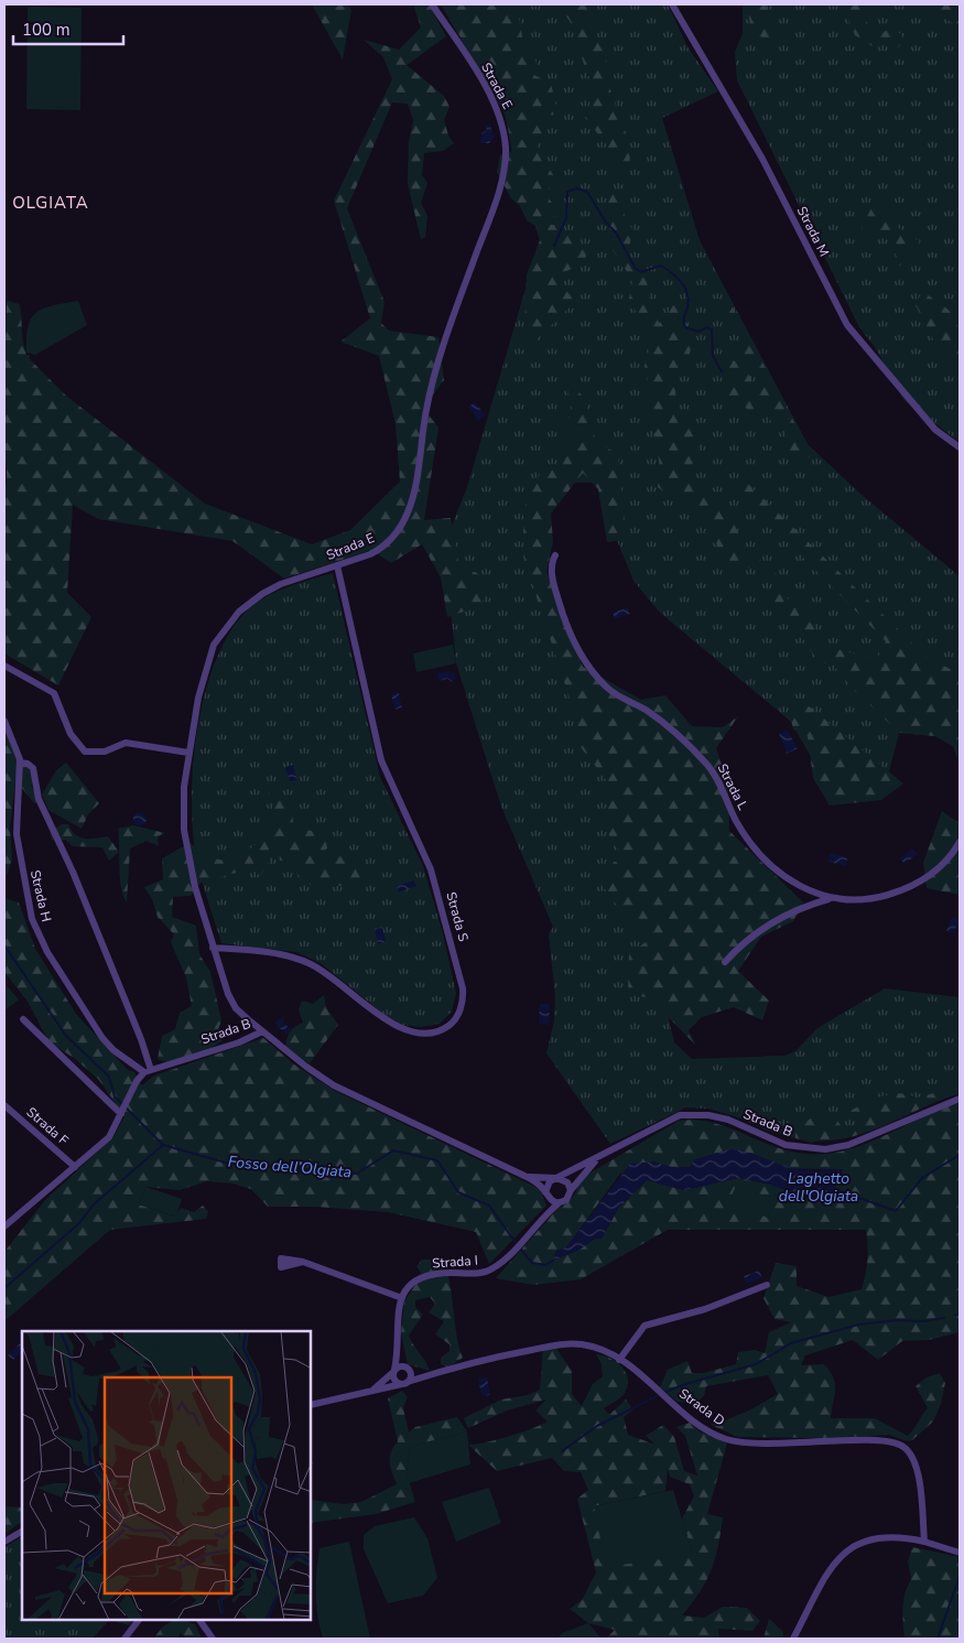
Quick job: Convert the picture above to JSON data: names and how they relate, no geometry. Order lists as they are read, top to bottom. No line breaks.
{"streets":{"street":["Strada E","Strada M","Strada L","Strada H","Strada S","Strada B","Strada F","Strada I","Strada D"]},"crossings":[["Strada E","Strada S"],["Strada E","Strada B"],["Strada H","Strada B"],["Strada B","Strada I"],["Strada I","Strada D"]],"districts":["OLGIATA"],"water":["Fosso dell’Olgiata","Laghetto dell'Olgiata"],"scale_bar":"100 m"}
